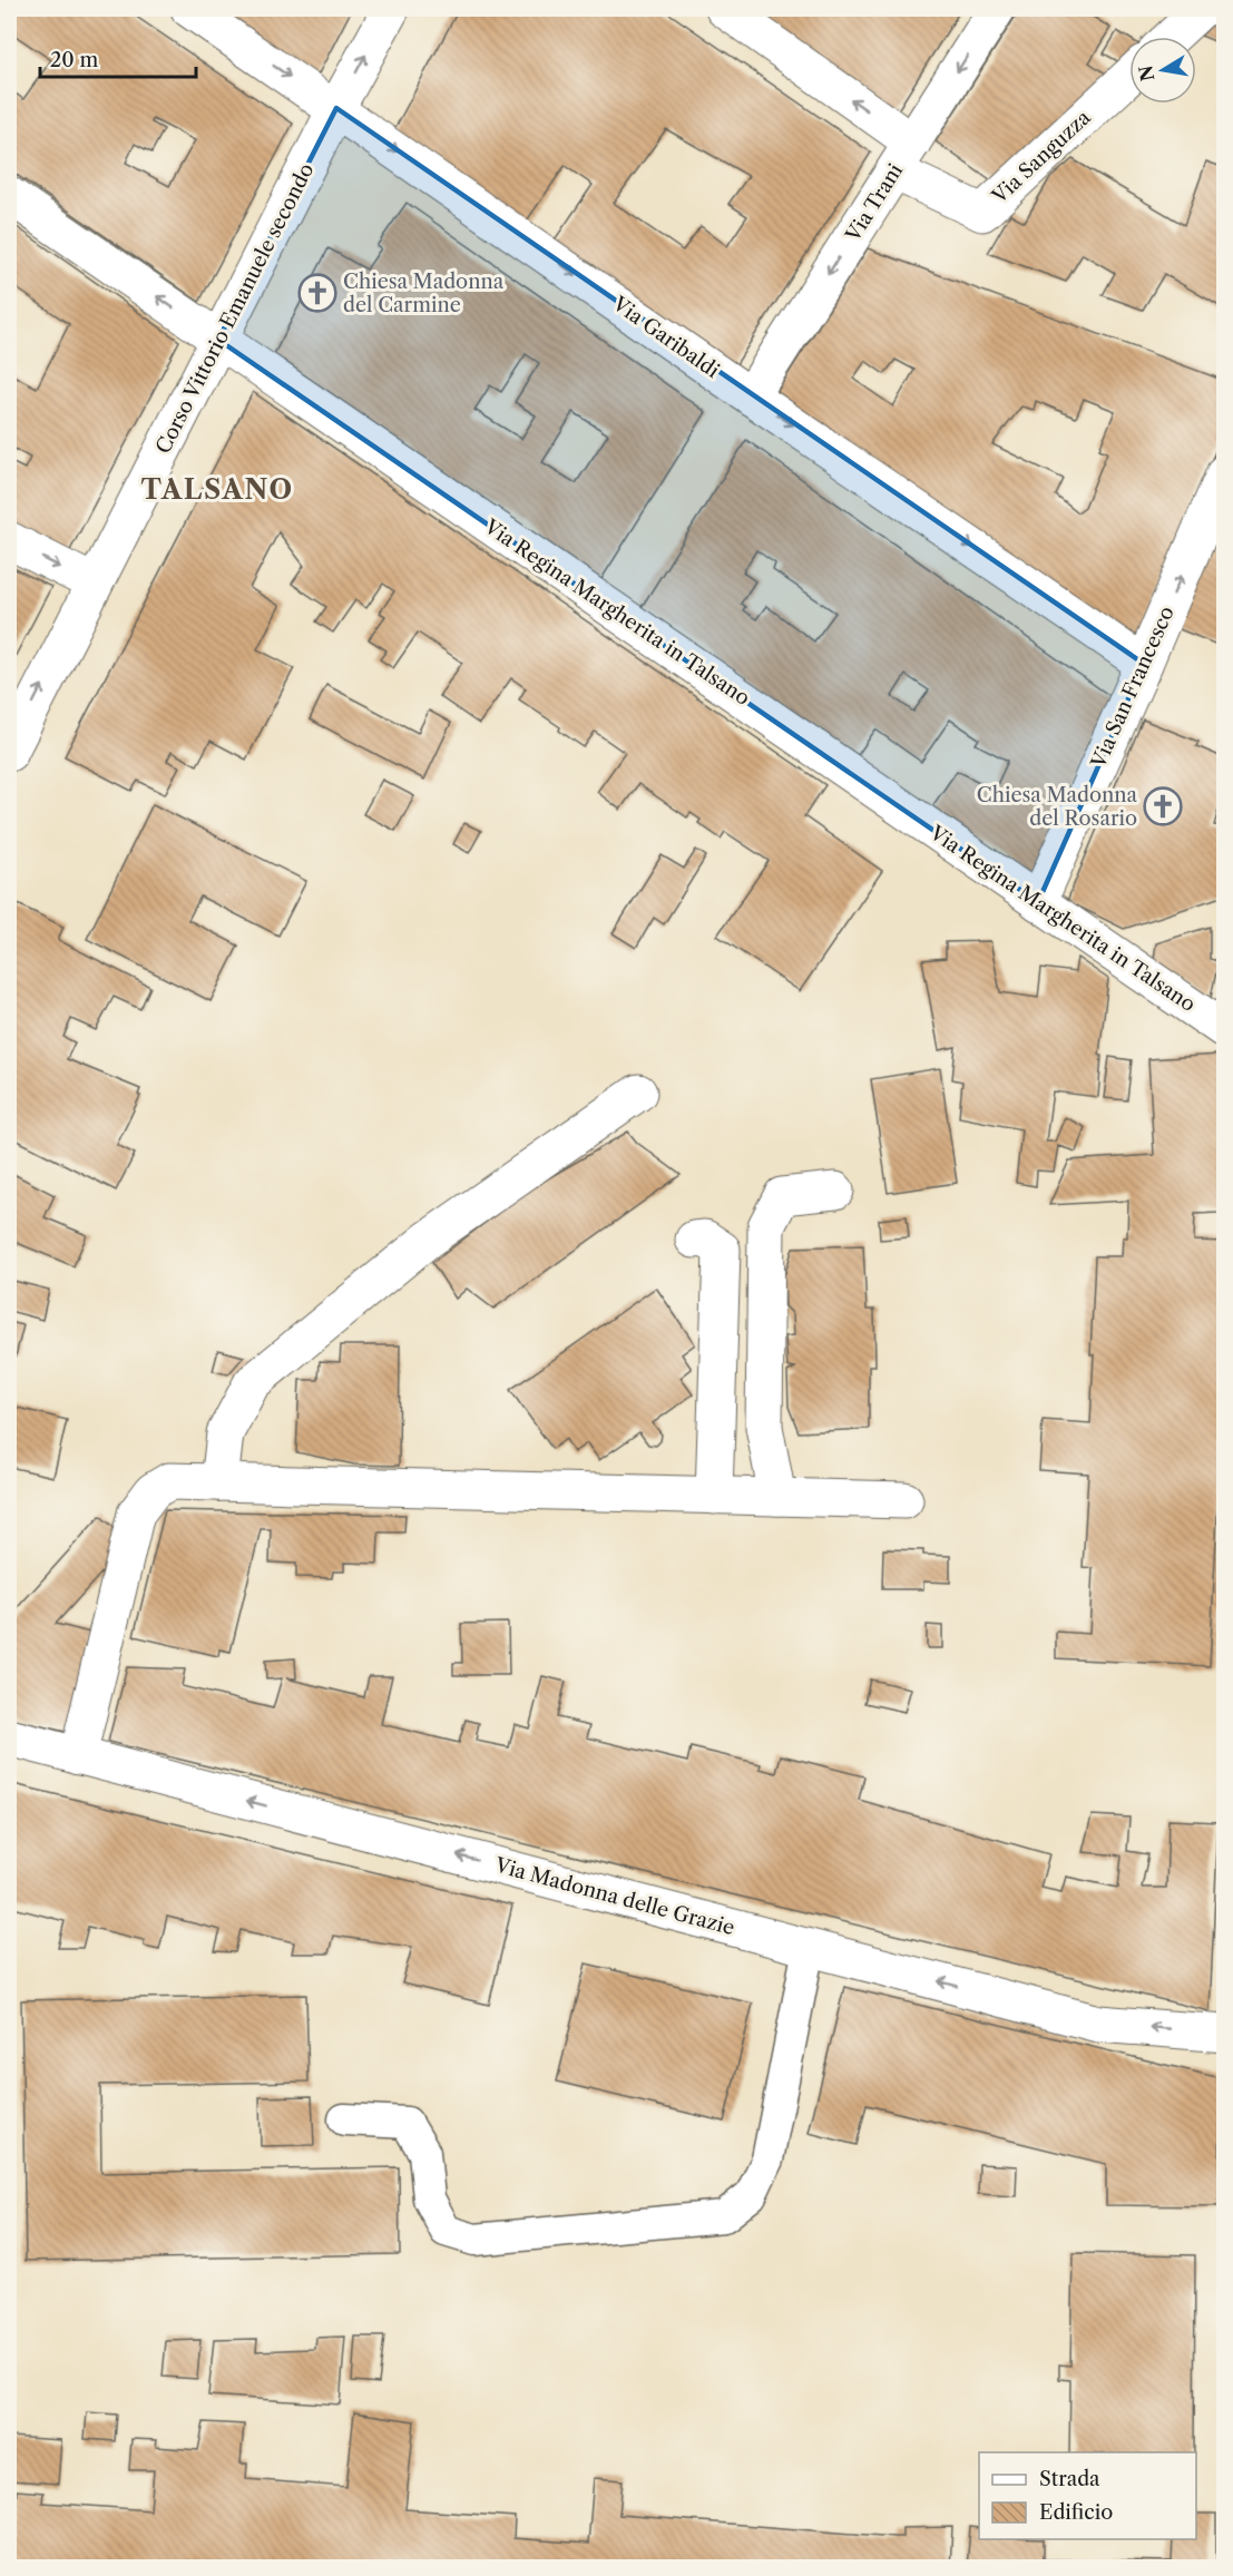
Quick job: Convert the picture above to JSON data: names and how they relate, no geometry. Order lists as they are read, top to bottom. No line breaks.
{"streets":{"street":["Via Sanguzza","Via Trani","Corso Vittorio Emanuele secondo","Via Garibaldi","Via Regina Margherita in Talsano","Via San Francesco","Via Madonna delle Grazie"]},"crossings":[["Via Sanguzza","Via Trani"],["Via Trani","Via Garibaldi"],["Corso Vittorio Emanuele secondo","Via Garibaldi"],["Corso Vittorio Emanuele secondo","Via Regina Margherita in Talsano"],["Via Garibaldi","Via San Francesco"],["Via Regina Margherita in Talsano","Via San Francesco"]],"one_way":["Via Trani","Corso Vittorio Emanuele secondo","Via Garibaldi","Via San Francesco","Via Madonna delle Grazie"],"districts":["TALSANO"],"places":{"church":["Chiesa Madonna del Carmine","Chiesa Madonna del Rosario"]},"legend":["Strada","Edificio"],"scale_bar":"20 m","north":"left"}
